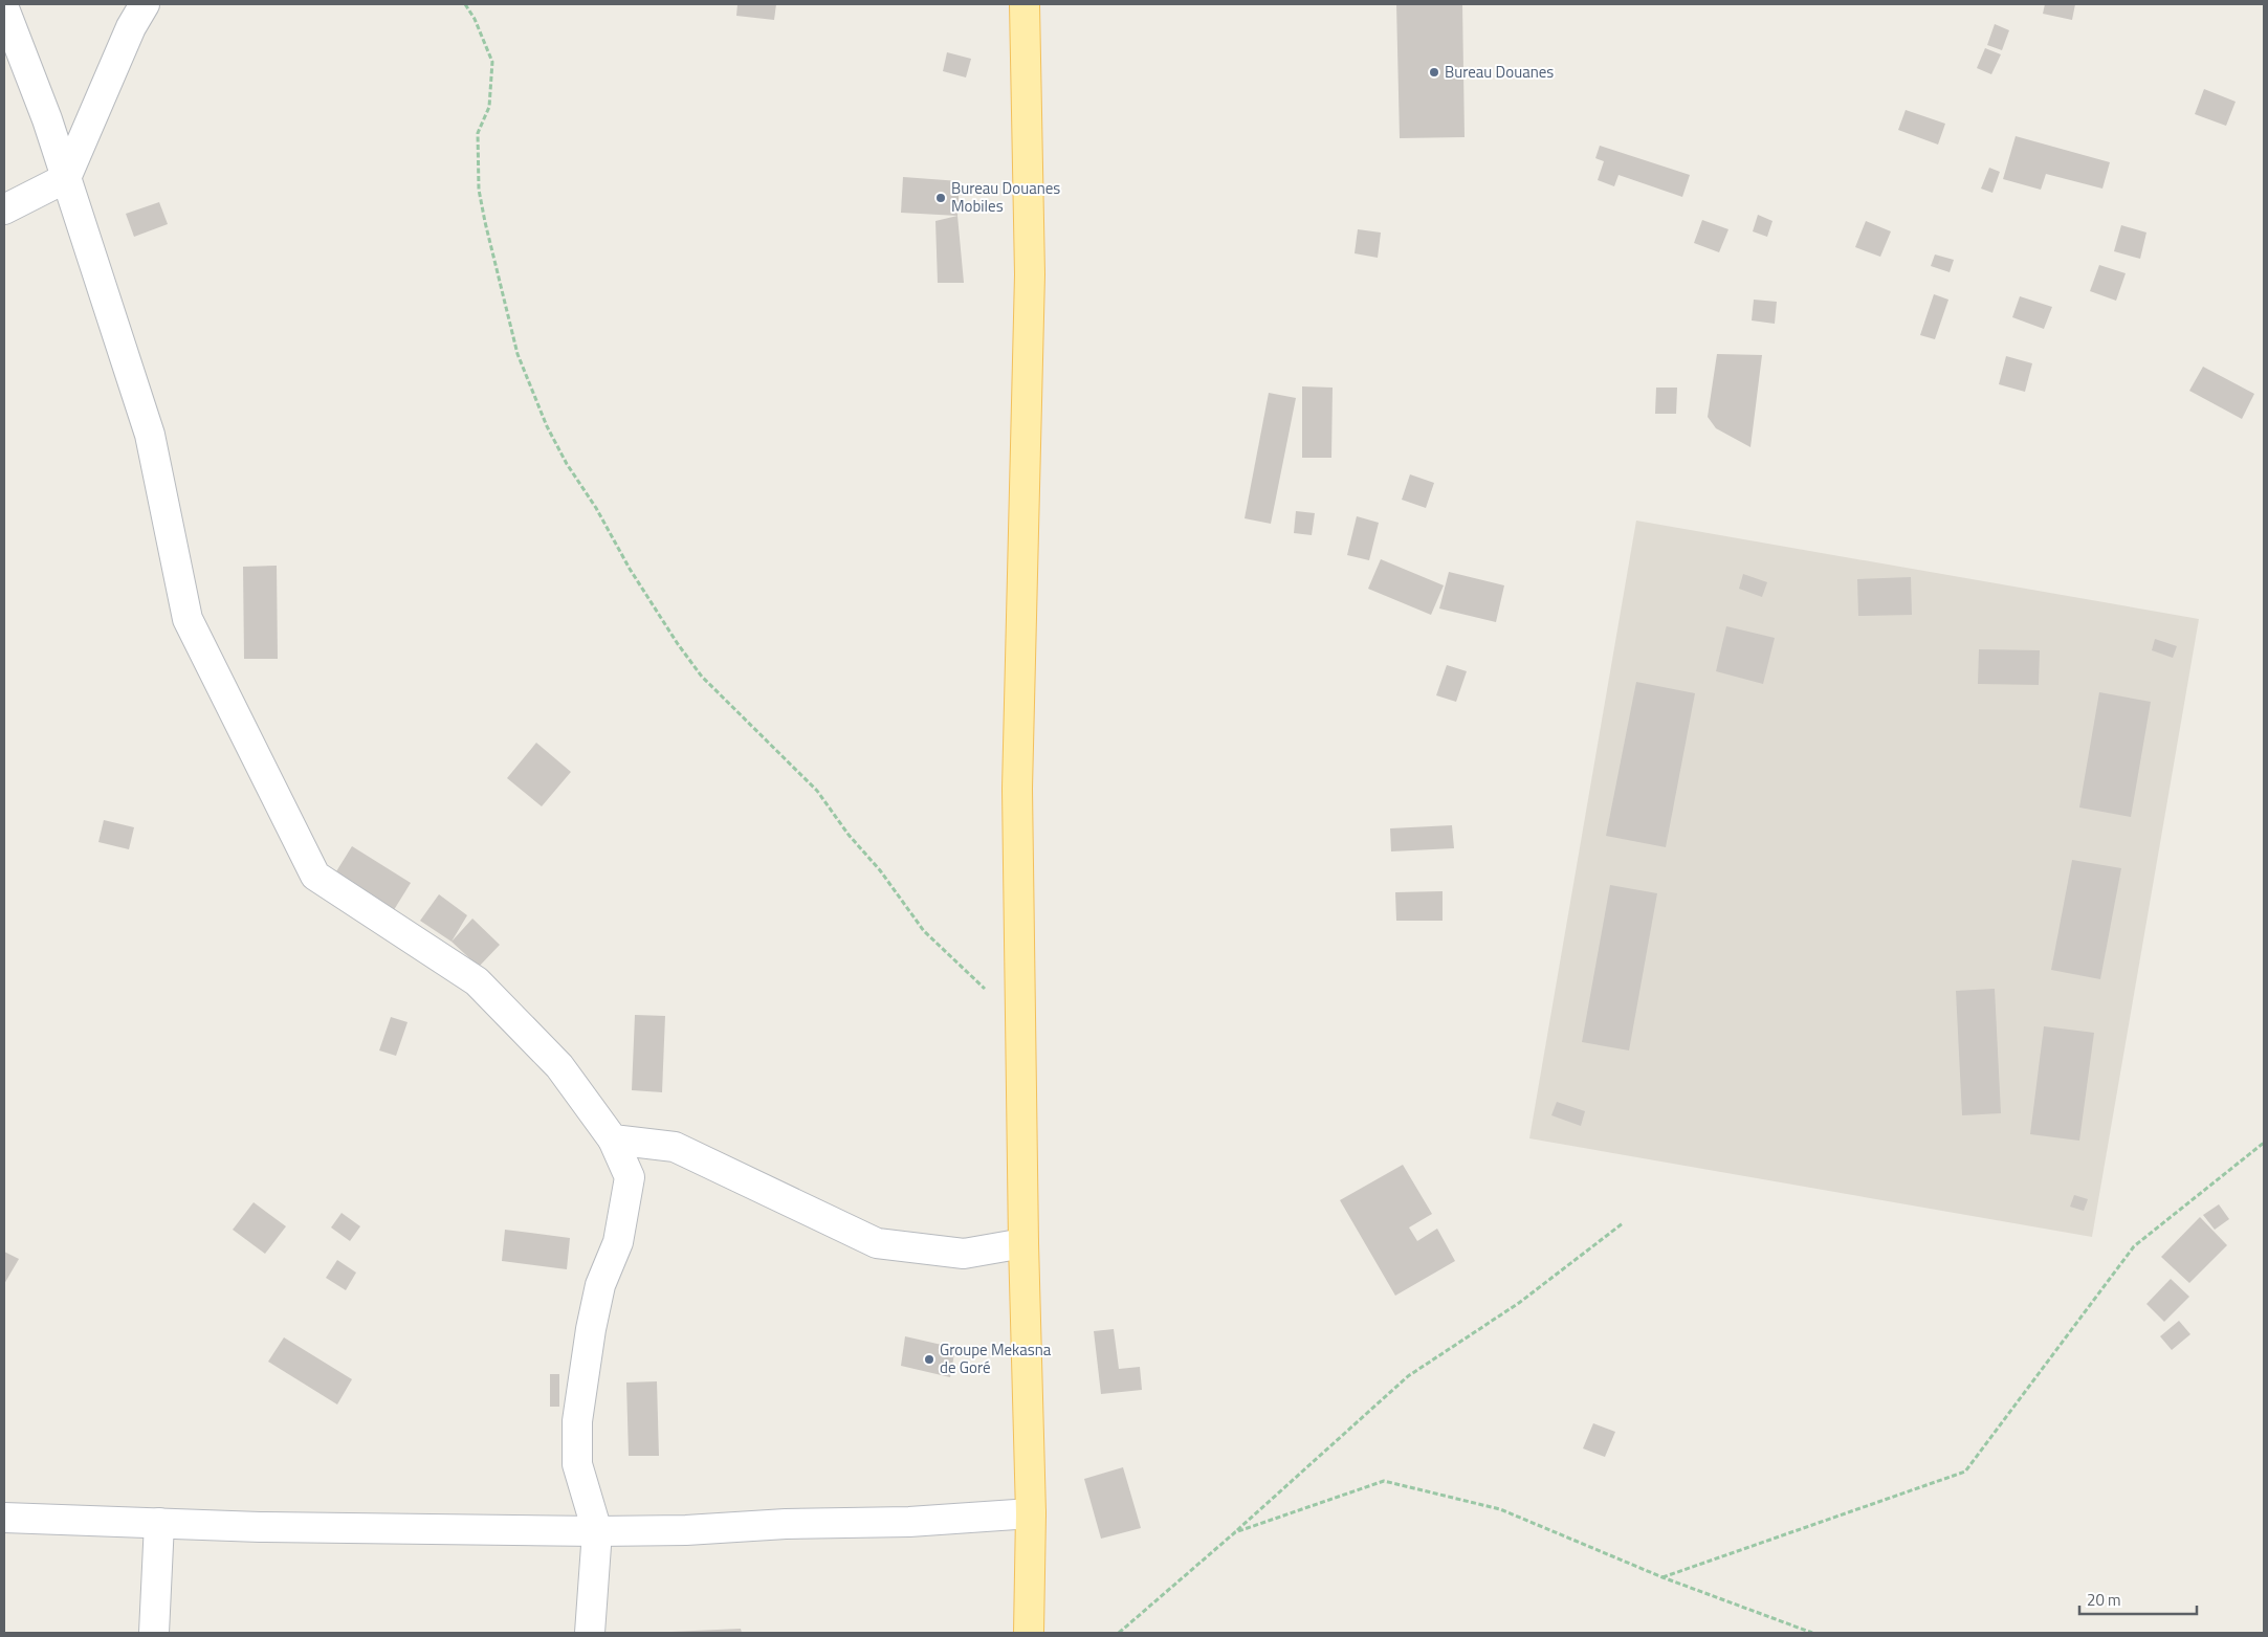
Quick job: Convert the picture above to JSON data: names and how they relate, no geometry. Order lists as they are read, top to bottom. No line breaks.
{"places":["Bureau Douanes","Bureau Douanes Mobiles","Groupe Mekasna de Goré"],"scale_bar":"20 m"}
